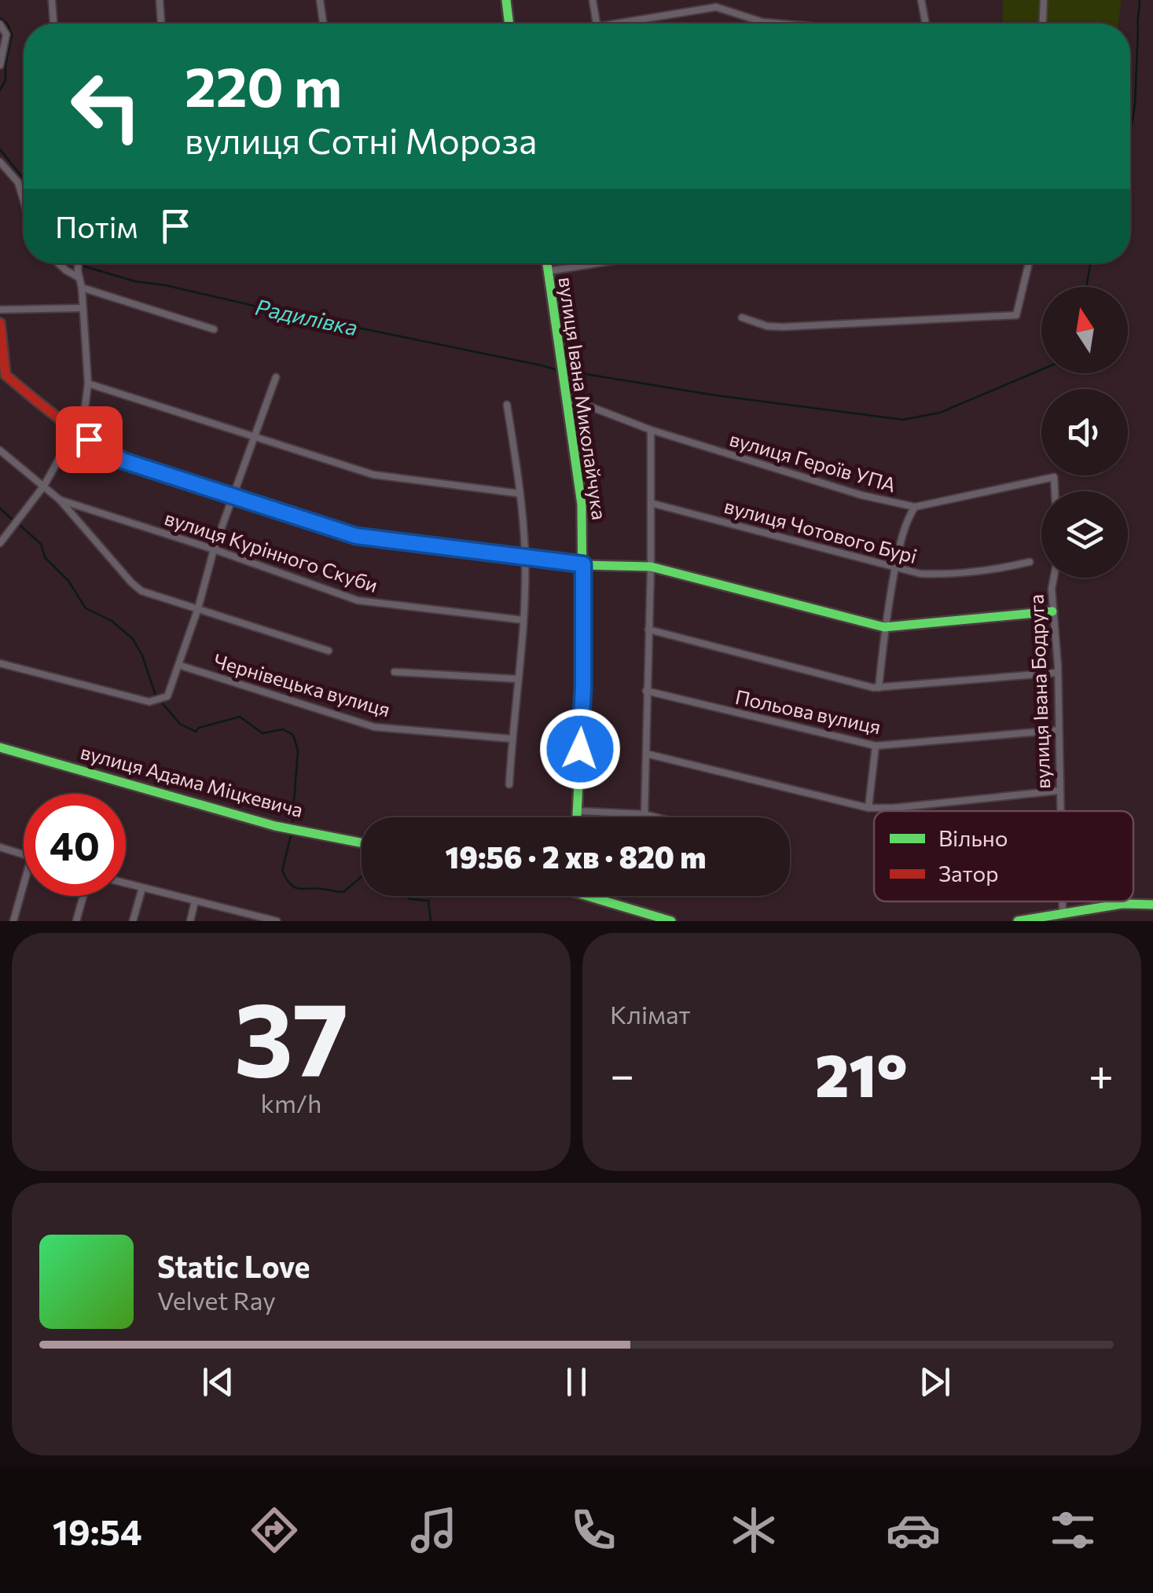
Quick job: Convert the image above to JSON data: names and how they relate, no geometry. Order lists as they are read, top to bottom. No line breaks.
{"streets":{"street":["вулиця Івана Миколайчука","вулиця Героїв УПА","вулиця Чотового Бурі","вулиця Курінного Скуби","Чернівецька вулиця","вулиця Івана Бодруга","Польова вулиця","вулиця Адама Міцкевича"]},"crossings":[["вулиця Івана Миколайчука","вулиця Героїв УПА"],["вулиця Івана Бодруга","Польова вулиця"]],"water":["Радилівка"],"legend":["Вільно","Затор"],"north":"top","page":{"turn":["220 m","вулиця Сотні Мороза"],"then":"Потім","limit":"40","trip":"19:56 · 2 хв · 820 m","tile":[["37","km/h"],"Клімат"],"heat":["−","21°","+"],"song":["Static Love","Velvet Ray"],"tabs":"19:54"}}
